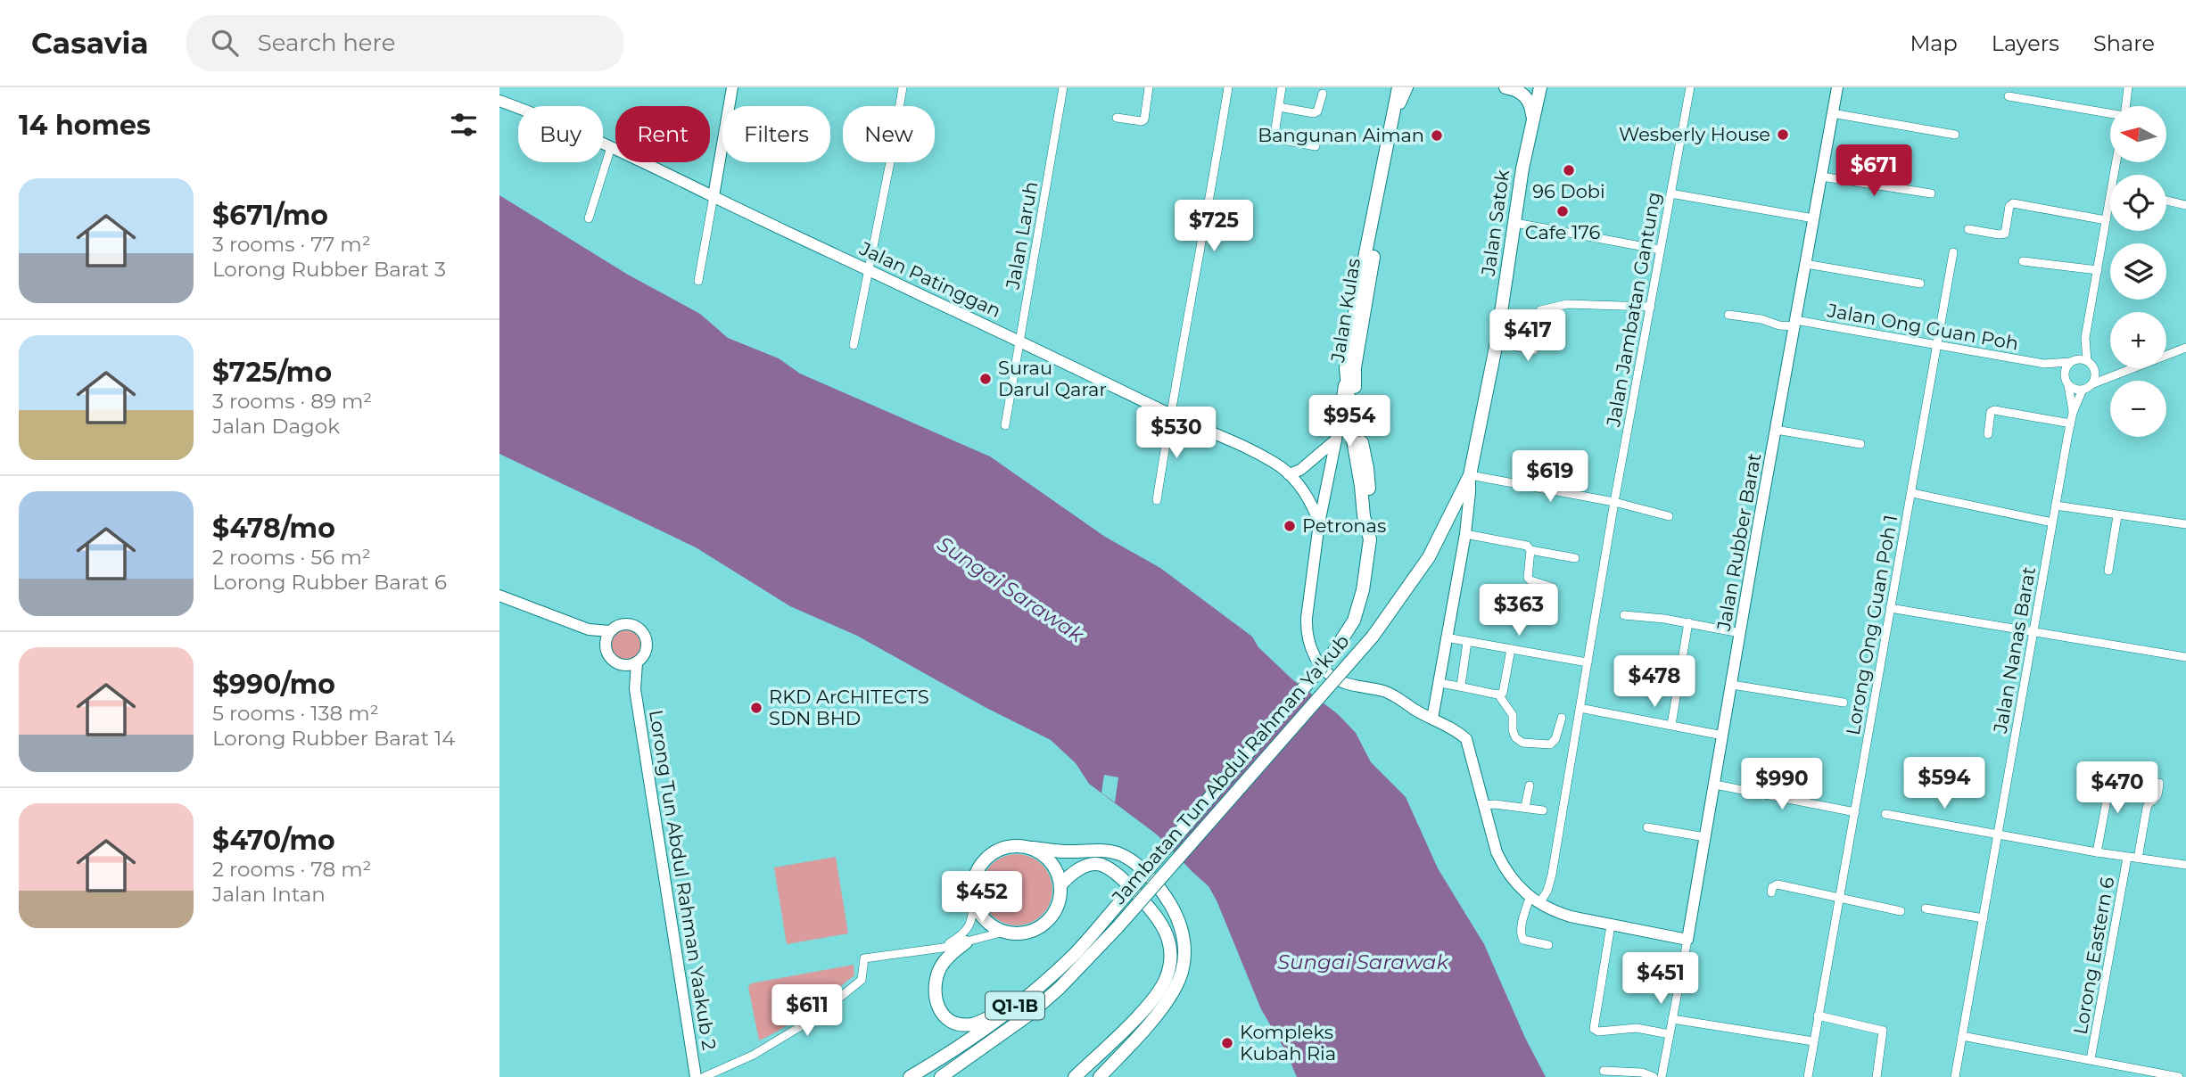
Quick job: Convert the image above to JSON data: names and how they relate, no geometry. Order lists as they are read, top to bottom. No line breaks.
{"streets":{"main road":["Jalan Satok","Jalan Patinggan","Jalan Kulas","Jalan Rubber Barat","Jambatan Tun Abdul Rahman Ya'kub","Lorong Tun Abdul Rahman Yaakub 2","Q1-1B"],"street":["Jalan Laruh","Jalan Jambatan Gantung","Jalan Ong Guan Poh","Lorong Ong Guan Poh 1","Jalan Nanas Barat","Lorong Eastern 6"]},"crossings":[["Jalan Satok","Jalan Kulas"],["Jalan Satok","Jambatan Tun Abdul Rahman Ya'kub"],["Jalan Laruh","Jalan Patinggan"],["Jalan Patinggan","Jalan Kulas"],["Jalan Jambatan Gantung","Jalan Kulas"],["Jalan Kulas","Jambatan Tun Abdul Rahman Ya'kub"],["Jalan Ong Guan Poh","Jalan Rubber Barat"],["Jalan Ong Guan Poh","Lorong Ong Guan Poh 1"],["Jalan Ong Guan Poh","Jalan Nanas Barat"],["Jambatan Tun Abdul Rahman Ya'kub","Q1-1B"]],"water":["Sungai Sarawak"],"places":["Wesberly House","Bangunan Aiman","96 Dobi","Cafe 176","Surau Darul Qarar","Petronas","RKD ArCHITECTS SDN BHD","Kompleks Kubah Ria"],"north":"left","page":{"header":"Casavia","search":"Search here","nav":["Map","Layers","Share"],"heading":"14 homes","map_buttons":["+","−"],"chip":["Buy","Rent","Filters","New"],"price":["$671","$725","$417","$954","$530","$619","$363","$478","$594","$990","$470","$452","$451","$611"],"list":[{"name":"$671/mo","note":"3 rooms · 77 m² · Lorong Rubber Barat 3"},{"name":"$725/mo","note":"3 rooms · 89 m² · Jalan Dagok"},{"name":"$478/mo","note":"2 rooms · 56 m² · Lorong Rubber Barat 6"},{"name":"$990/mo","note":"5 rooms · 138 m² · Lorong Rubber Barat 14"},{"name":"$470/mo","note":"2 rooms · 78 m² · Jalan Intan"}]}}
